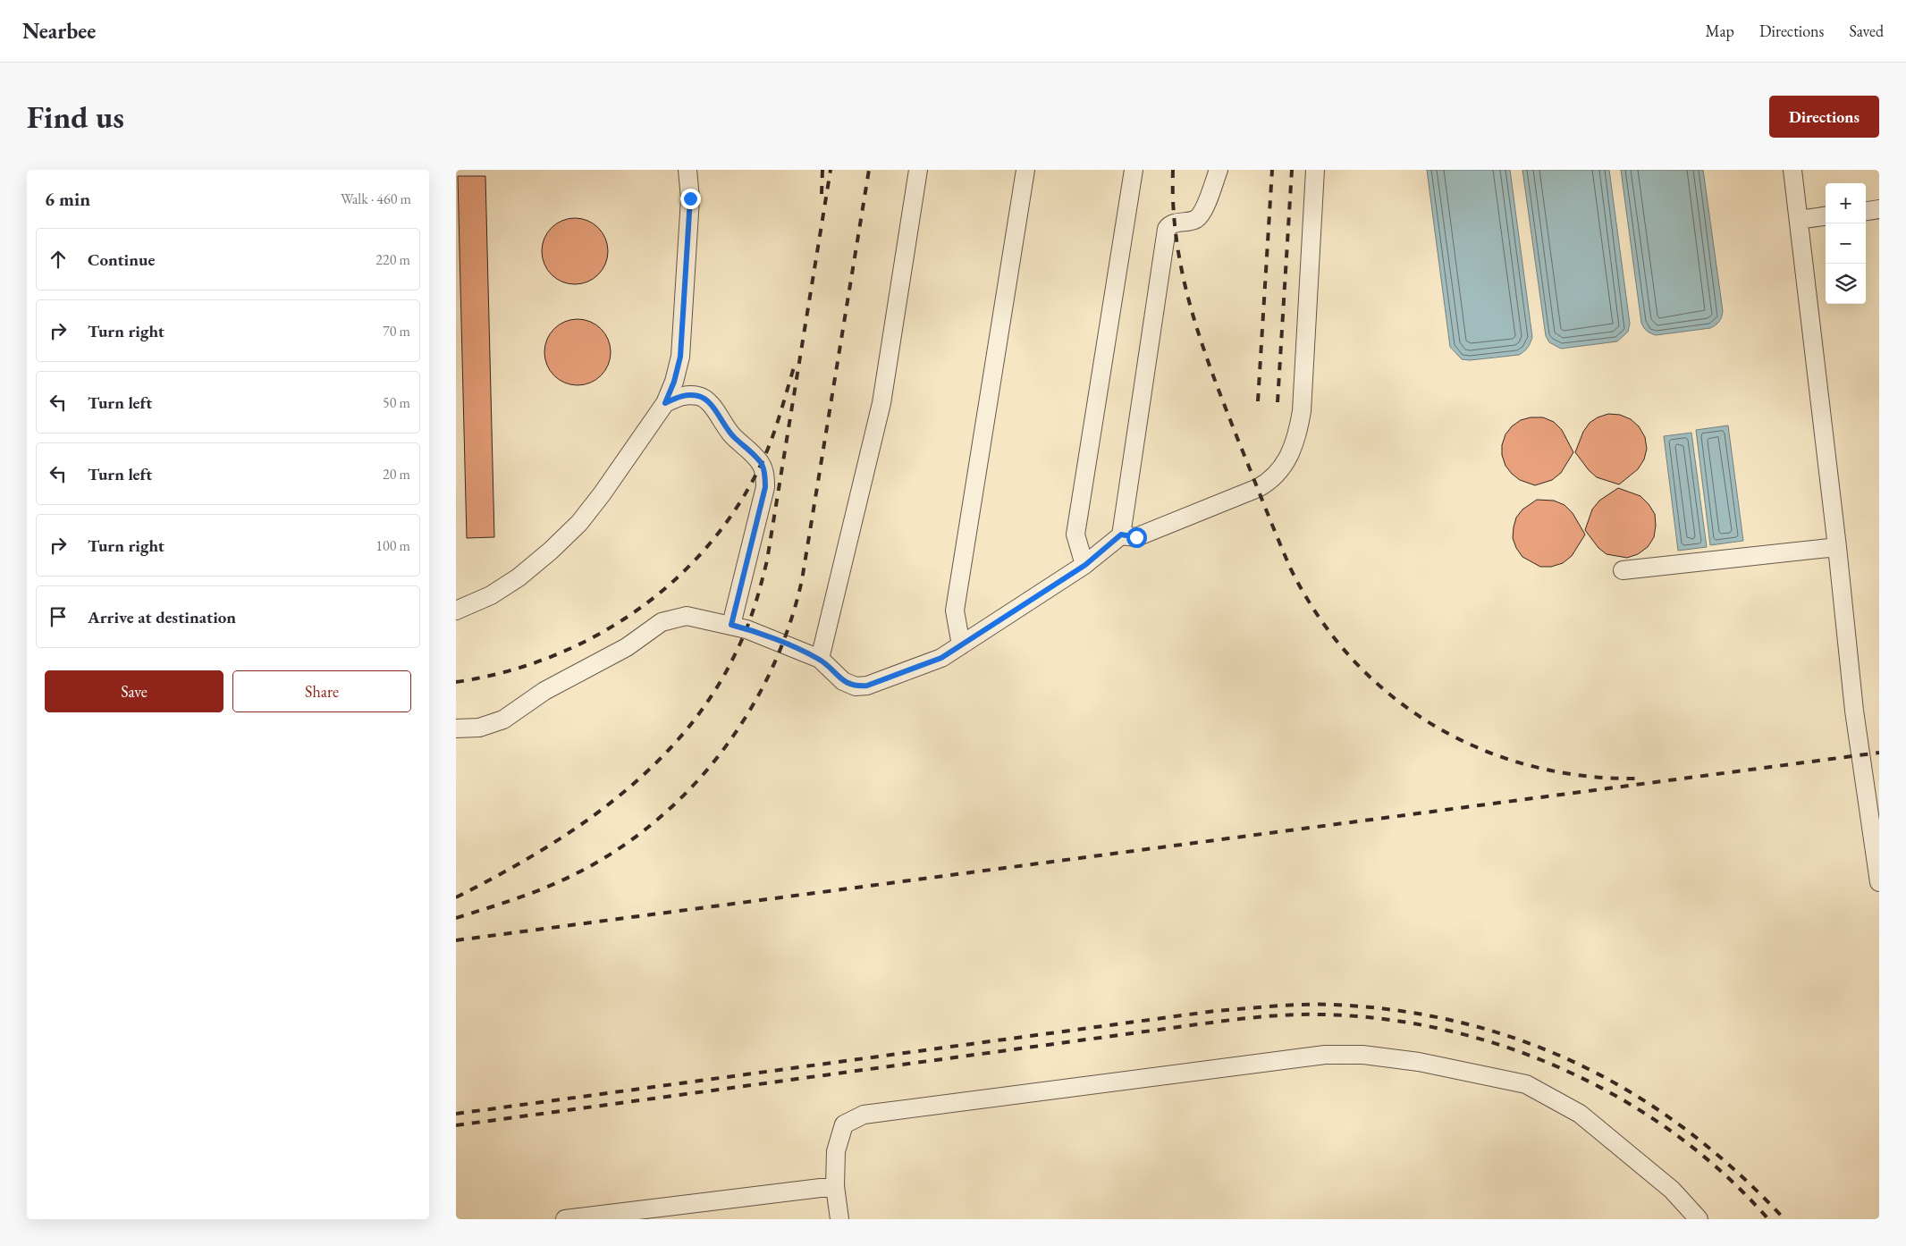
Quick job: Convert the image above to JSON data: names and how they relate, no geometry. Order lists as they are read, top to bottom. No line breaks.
{"page":{"header":"Nearbee","nav":["Map","Directions","Saved"],"buttons":["Directions",["Save","Share"]],"title":"Find us","heading":["6 min","Walk · 460 m"],"map_buttons":["+","−"],"list":[["Continue","220 m"],["Turn right","70 m"],["Turn left","50 m"],["Turn left","20 m"],["Turn right","100 m"],"Arrive at destination"]}}
